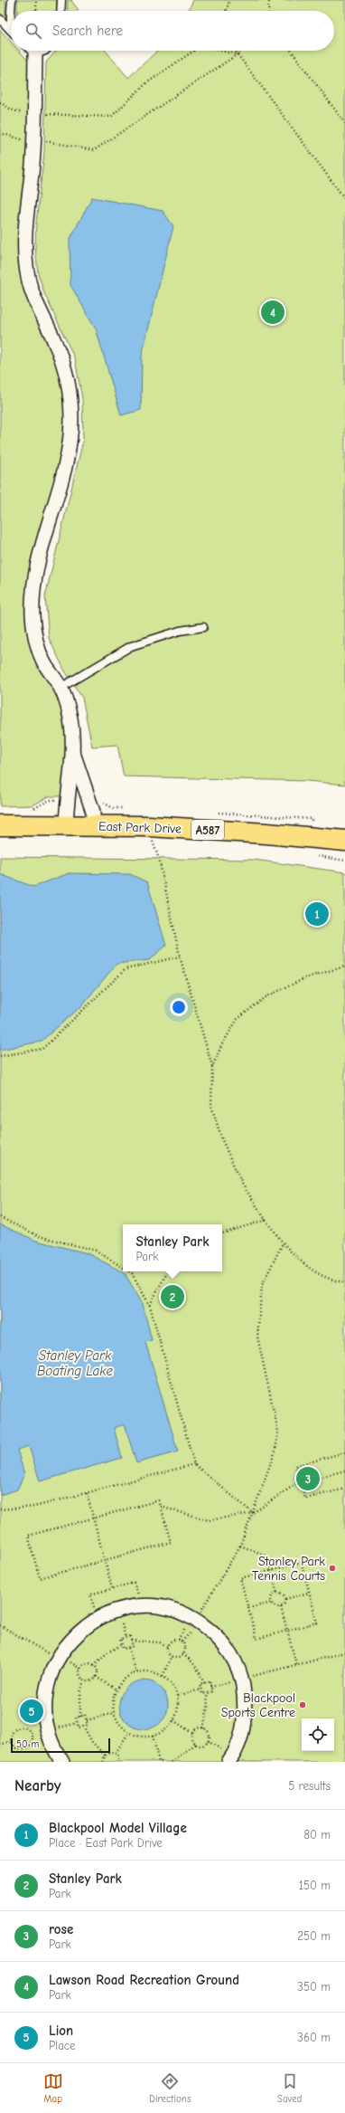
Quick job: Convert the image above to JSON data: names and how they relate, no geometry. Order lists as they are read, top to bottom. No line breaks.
{"streets":{"main road":["East Park Drive","A587"]},"water":["Stanley Park Boating Lake"],"places":["Stanley Park Tennis Courts","Blackpool Sports Centre"],"scale_bar":"50 m","page":{"search":"Search here","pins":["4","1","2","3","5"],"popup":["Stanley Park","Park"],"scale":"50 m","heading":["Nearby","5 results"],"list":[{"mark":"1","name":"Blackpool Model Village","note":"Place · East Park Drive","value":"80 m"},{"mark":"2","name":"Stanley Park","note":"Park","value":"150 m"},{"mark":"3","name":"rose","note":"Park","value":"250 m"},{"mark":"4","name":"Lawson Road Recreation Ground","note":"Park","value":"350 m"},{"mark":"5","name":"Lion","note":"Place","value":"360 m"}],"nav":["Map","Directions","Saved"]}}
